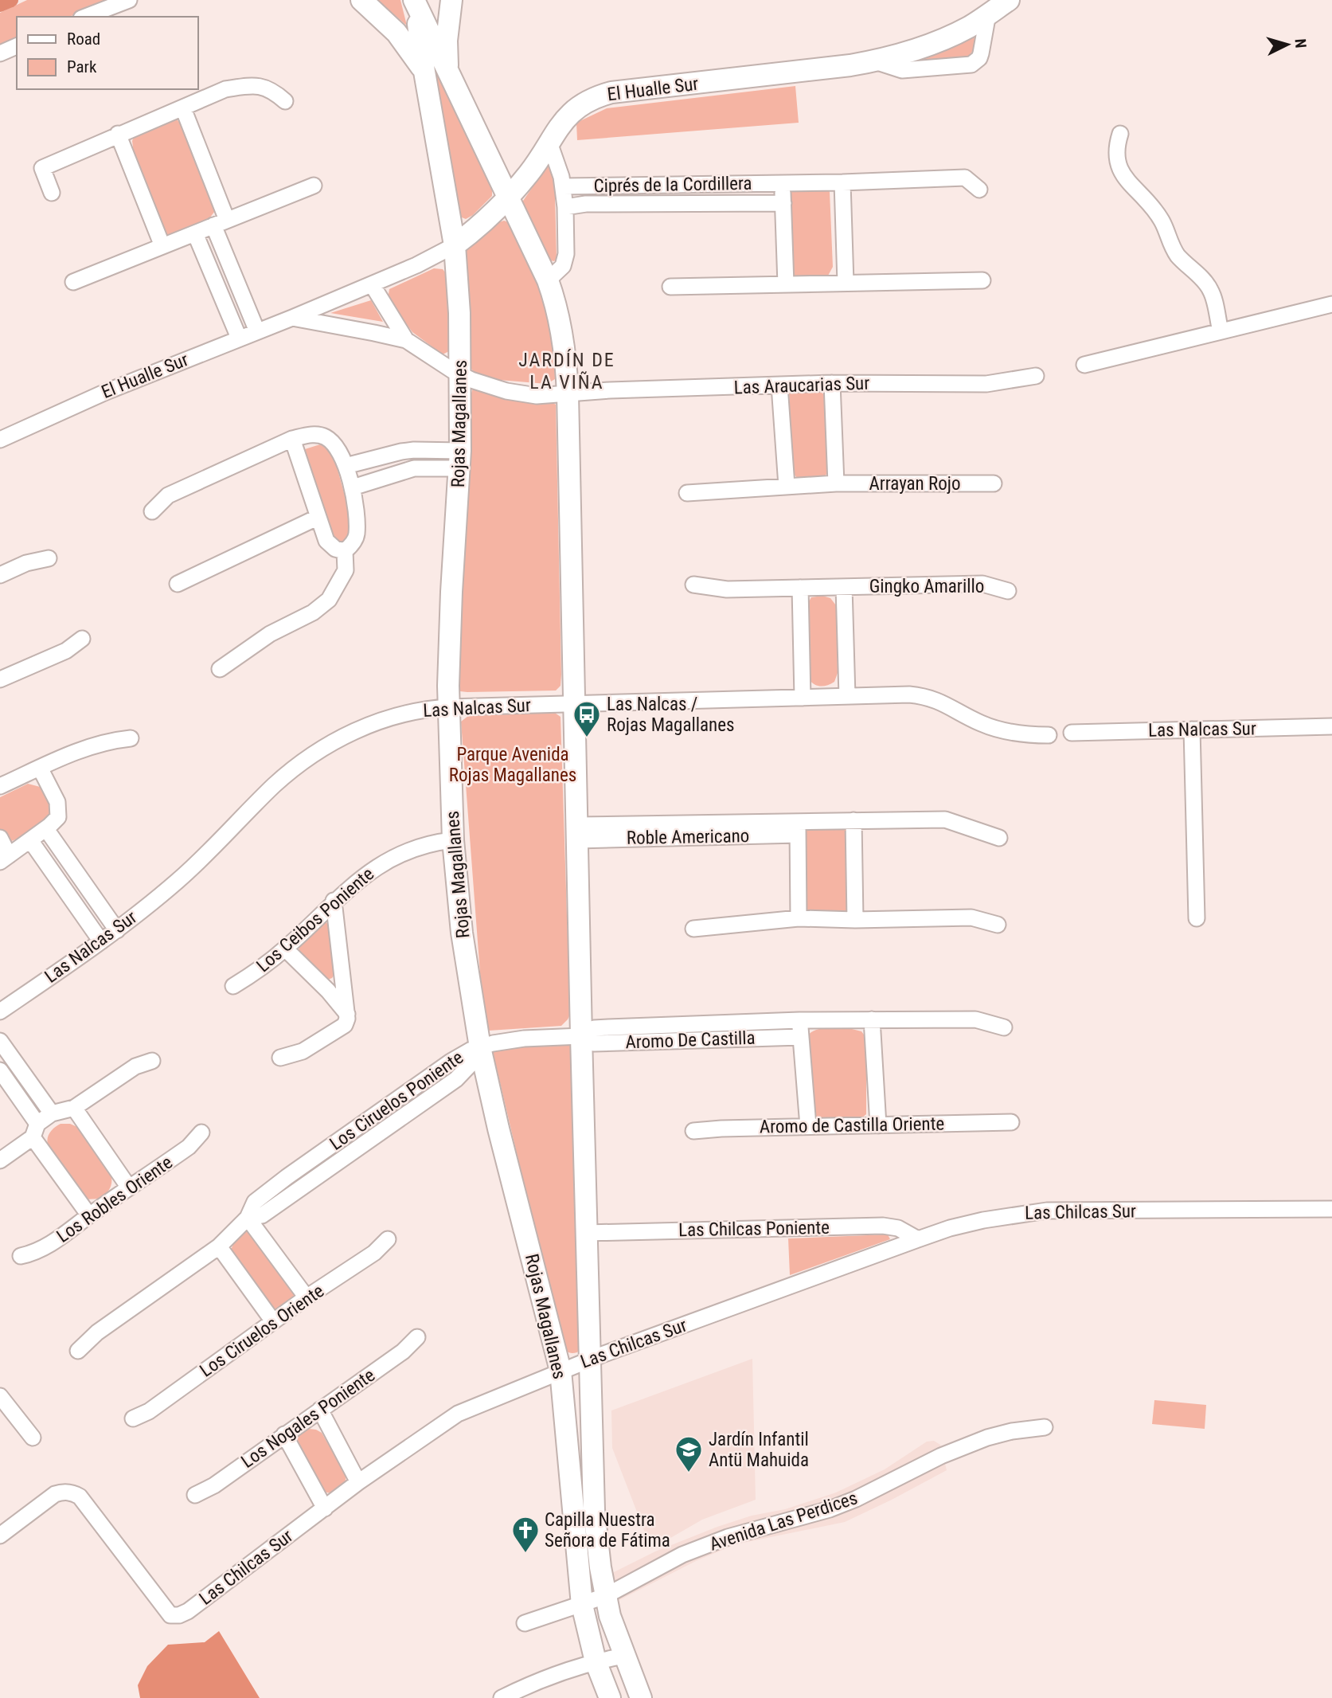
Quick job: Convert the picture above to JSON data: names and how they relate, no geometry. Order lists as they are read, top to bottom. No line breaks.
{"streets":{"street":["El Hualle Sur","Ciprés de la Cordillera","Las Araucarias Sur","Rojas Magallanes","Arrayan Rojo","Gingko Amarillo","Las Nalcas Sur","Roble Americano","Los Ceibos Poniente","Aromo De Castilla","Los Ciruelos Poniente","Aromo de Castilla Oriente","Los Robles Oriente","Las Chilcas Sur","Las Chilcas Poniente","Los Ciruelos Oriente","Los Nogales Poniente","Avenida Las Perdices"]},"crossings":[["El Hualle Sur","Rojas Magallanes"],["Las Araucarias Sur","Rojas Magallanes"],["Rojas Magallanes","Las Nalcas Sur"],["Rojas Magallanes","Roble Americano"],["Rojas Magallanes","Los Ceibos Poniente"],["Rojas Magallanes","Aromo De Castilla"],["Rojas Magallanes","Los Ciruelos Poniente"],["Rojas Magallanes","Las Chilcas Sur"],["Rojas Magallanes","Las Chilcas Poniente"],["Rojas Magallanes","Avenida Las Perdices"],["Gingko Amarillo","Las Nalcas Sur"],["Aromo De Castilla","Los Ciruelos Poniente"],["Las Chilcas Sur","Las Chilcas Poniente"]],"districts":["JARDÍN DE LA VIÑA"],"parks":["Parque Avenida Rojas Magallanes"],"places":{"bus stop":["Las Nalcas / Rojas Magallanes"],"school or university":["Jardín Infantil Antü Mahuida"],"church":["Capilla Nuestra Señora de Fátima"]},"legend":["Road","Park"],"north":"right"}
